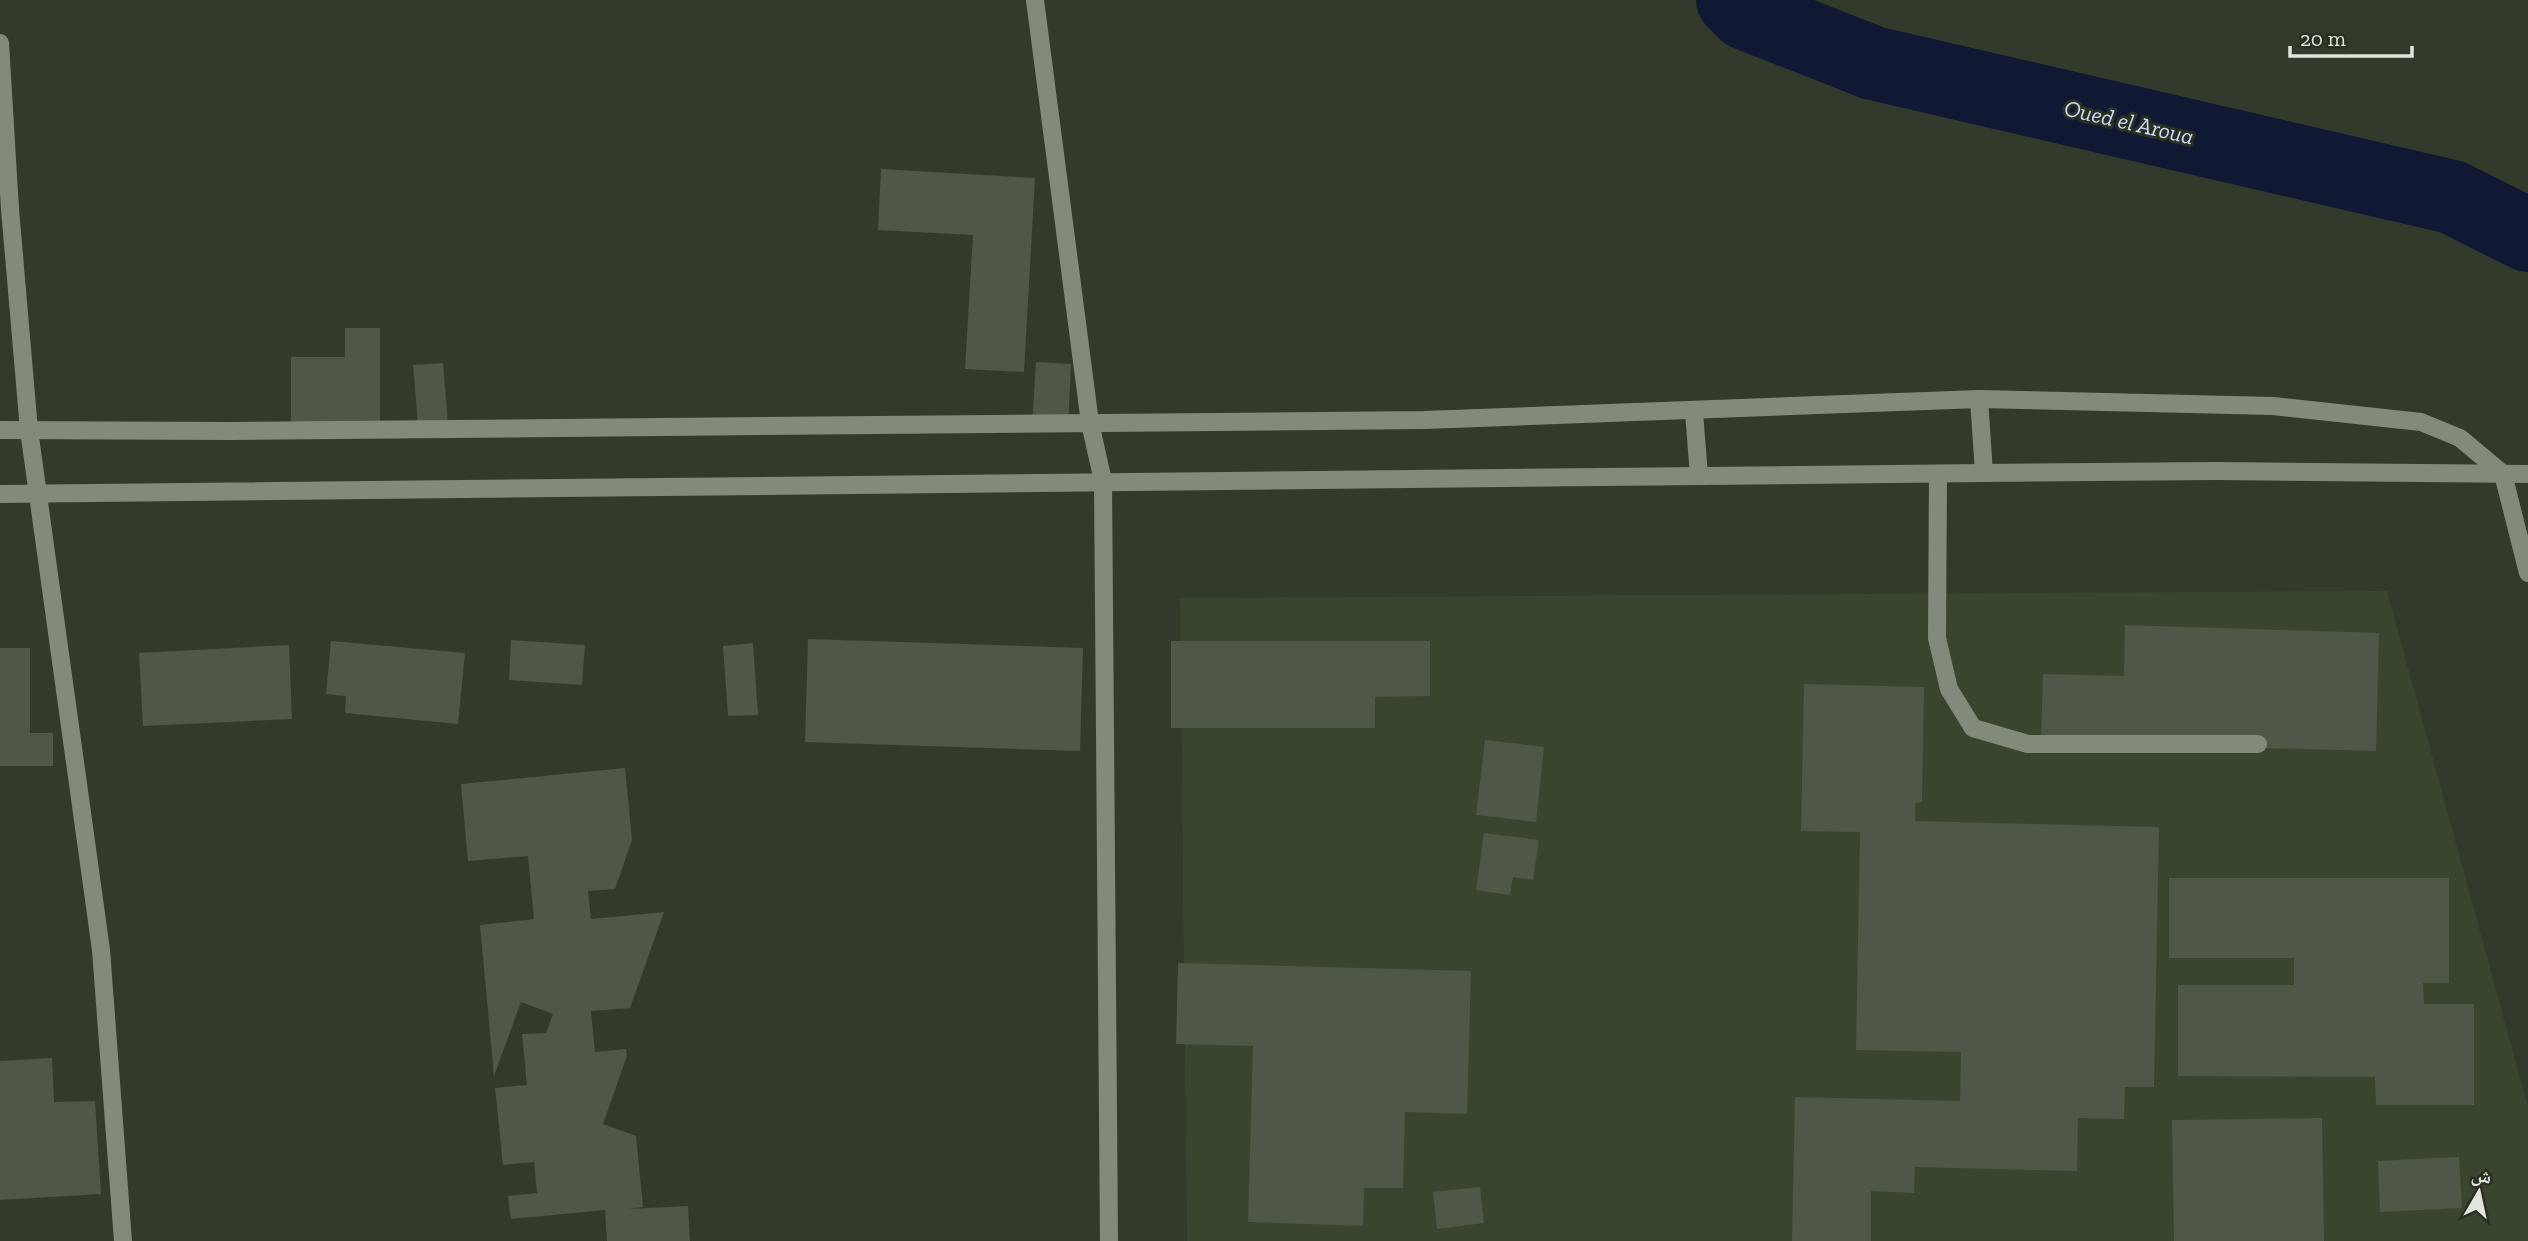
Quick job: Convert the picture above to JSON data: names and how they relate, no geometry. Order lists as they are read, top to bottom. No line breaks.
{"water":["Oued el Aroua"],"scale_bar":"20 m","north":"top"}
